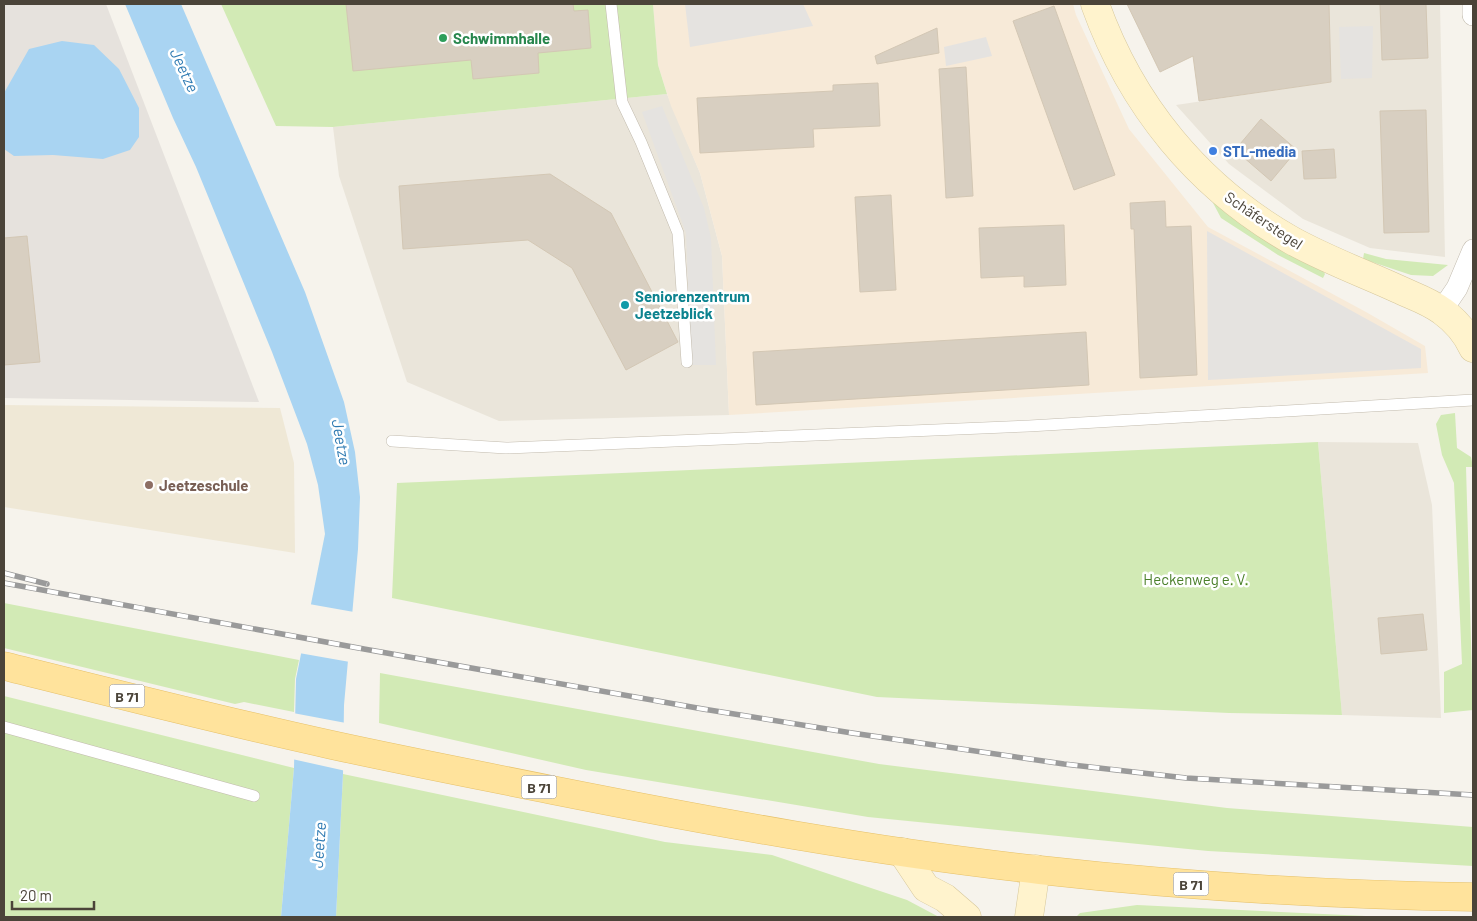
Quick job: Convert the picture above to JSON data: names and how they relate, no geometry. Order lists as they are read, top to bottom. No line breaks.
{"streets":{"main road":["Schäferstegel","B 71"]},"water":["Jeetze"],"parks":["Heckenweg e. V."],"places":["Schwimmhalle","STL-media","Seniorenzentrum Jeetzeblick","Jeetzeschule"],"scale_bar":"20 m"}
